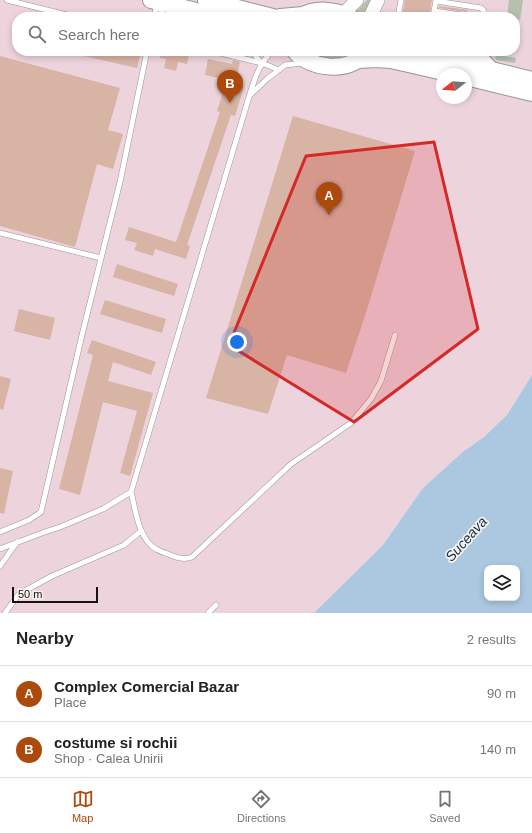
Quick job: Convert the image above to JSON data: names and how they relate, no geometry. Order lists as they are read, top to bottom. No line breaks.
{"water":["Suceava"],"scale_bar":"50 m","north":"left","page":{"search":"Search here","pins":["B","A"],"scale":"50 m","heading":["Nearby","2 results"],"list":[{"mark":"A","name":"Complex Comercial Bazar","note":"Place","value":"90 m"},{"mark":"B","name":"costume si rochii","note":"Shop · Calea Unirii","value":"140 m"}],"nav":["Map","Directions","Saved"]}}
